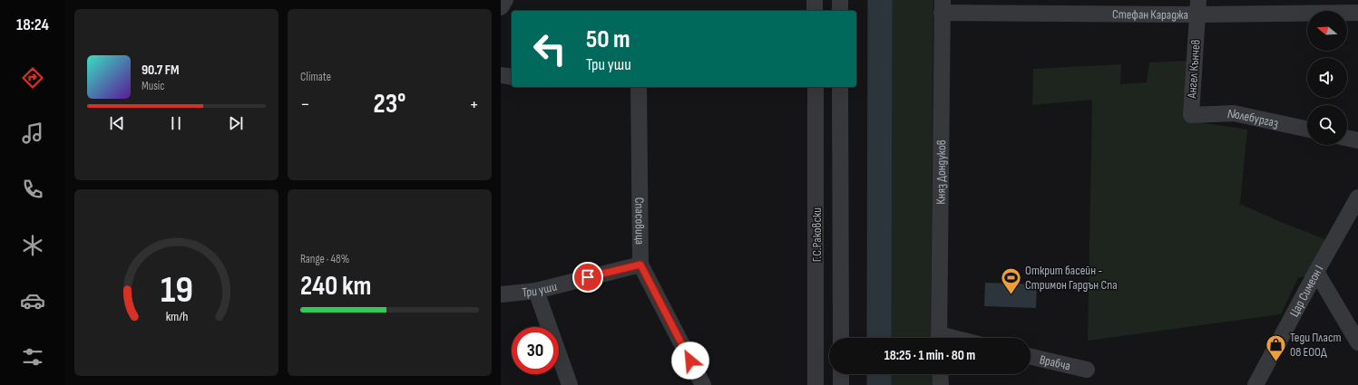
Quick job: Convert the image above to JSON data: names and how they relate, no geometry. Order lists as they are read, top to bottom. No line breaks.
{"streets":{"street":["Стефан Караджа","Ангел Кънчев","Люлебургаз","Княз Дондуков","Спасовица","Г.С.Раковски","Три уши","Цар Симеон I","Врабча"]},"crossings":[["Стефан Караджа","Ангел Кънчев"],["Стефан Караджа","Княз Дондуков"],["Ангел Кънчев","Люлебургаз"],["Спасовица","Три уши"]],"places":{"sports":["Открит басейн - Стримон Гардън Спа"],"shop":["Теди Пласт 08 ЕООД"]},"north":"left","page":{"tabs":"18:24","tile":["Climate",["Range · 48%","240 km"]],"turn":["50 m","Три уши"],"song":["90.7 FM","Music"],"heat":["−","23°","+"],"limit":"30","trip":"18:25 · 1 min · 80 m","gauge":["19","km/h"]}}
